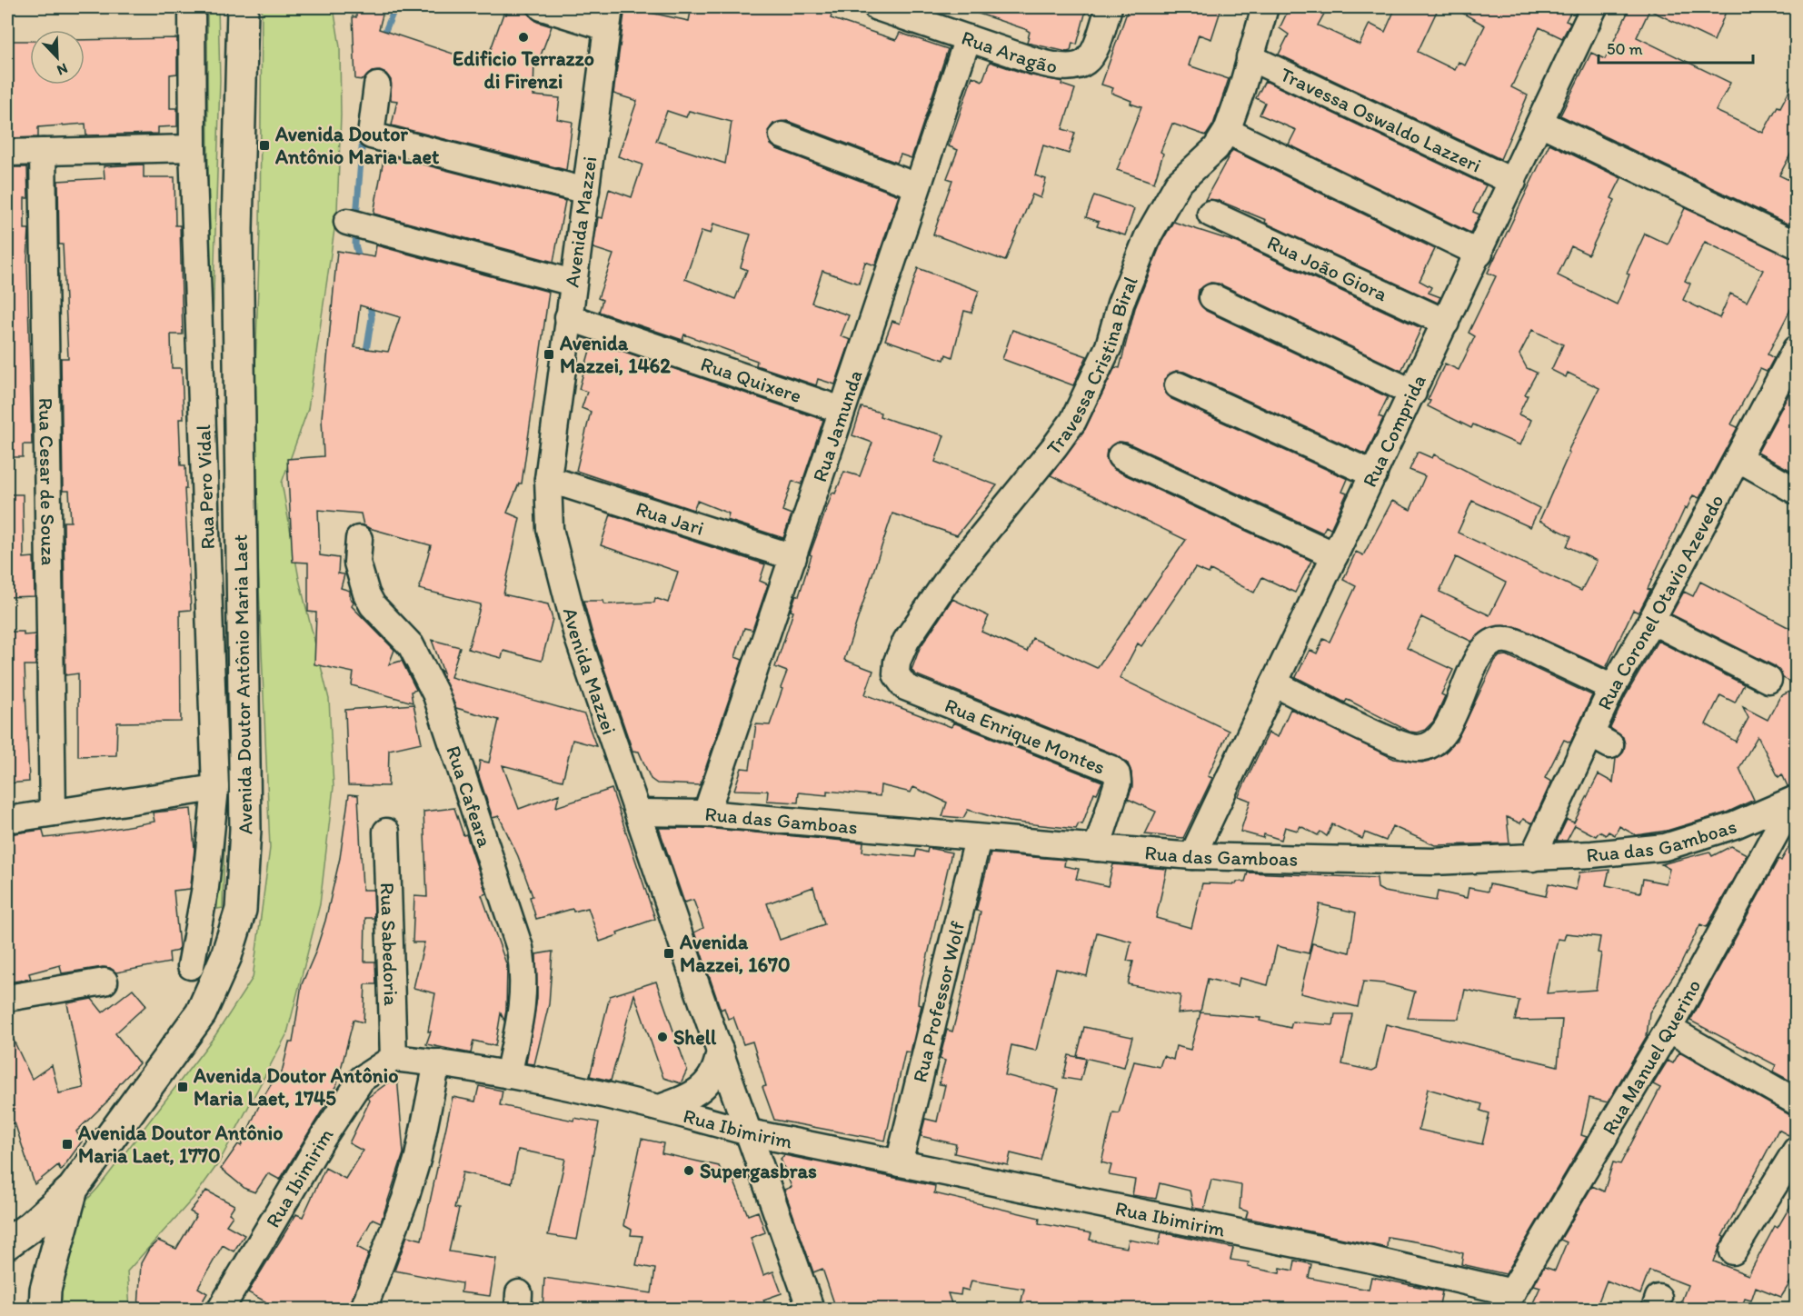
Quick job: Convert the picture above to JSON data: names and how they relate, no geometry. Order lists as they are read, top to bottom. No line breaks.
{"streets":{"main road":["Avenida Doutor Antônio Maria Laet"],"street":["Rua Aragão","Travessa Oswaldo Lazzeri","Avenida Mazzei","Rua João Giora","Travessa Cristina Biral","Rua Quixere","Rua Jamunda","Rua Comprida","Rua Cesar de Souza","Rua Pero Vidal","Rua Jari","Rua Coronel Otavio Azevedo","Rua Enrique Montes","Rua Cafeara","Rua das Gamboas","Rua Sabedoria","Rua Professor Wolf","Rua Manuel Querino","Rua Ibimirim"]},"crossings":[["Rua Aragão","Rua Jamunda"],["Travessa Oswaldo Lazzeri","Travessa Cristina Biral"],["Travessa Oswaldo Lazzeri","Rua Comprida"],["Avenida Mazzei","Rua Quixere"],["Avenida Mazzei","Rua Jari"],["Avenida Mazzei","Rua das Gamboas"],["Avenida Mazzei","Rua Ibimirim"],["Rua João Giora","Rua Comprida"],["Travessa Cristina Biral","Rua Enrique Montes"],["Rua Quixere","Rua Jamunda"],["Rua Jamunda","Rua Jari"],["Rua Jamunda","Rua das Gamboas"],["Rua Comprida","Rua das Gamboas"],["Rua Coronel Otavio Azevedo","Rua das Gamboas"],["Rua Enrique Montes","Rua das Gamboas"],["Rua Cafeara","Rua Ibimirim"],["Rua das Gamboas","Rua Professor Wolf"],["Rua das Gamboas","Rua Manuel Querino"],["Rua Sabedoria","Rua Ibimirim"],["Rua Professor Wolf","Rua Ibimirim"],["Rua Manuel Querino","Rua Ibimirim"]],"places":{"other":["Edificio Terrazzo di Firenzi","Shell","Supergasbras"],"transit":["Avenida Doutor Antônio Maria Laet","Avenida Mazzei, 1462","Avenida Mazzei, 1670","Avenida Doutor Antônio Maria Laet, 1745","Avenida Doutor Antônio Maria Laet, 1770"]},"scale_bar":"50 m","north":"bottom right"}
